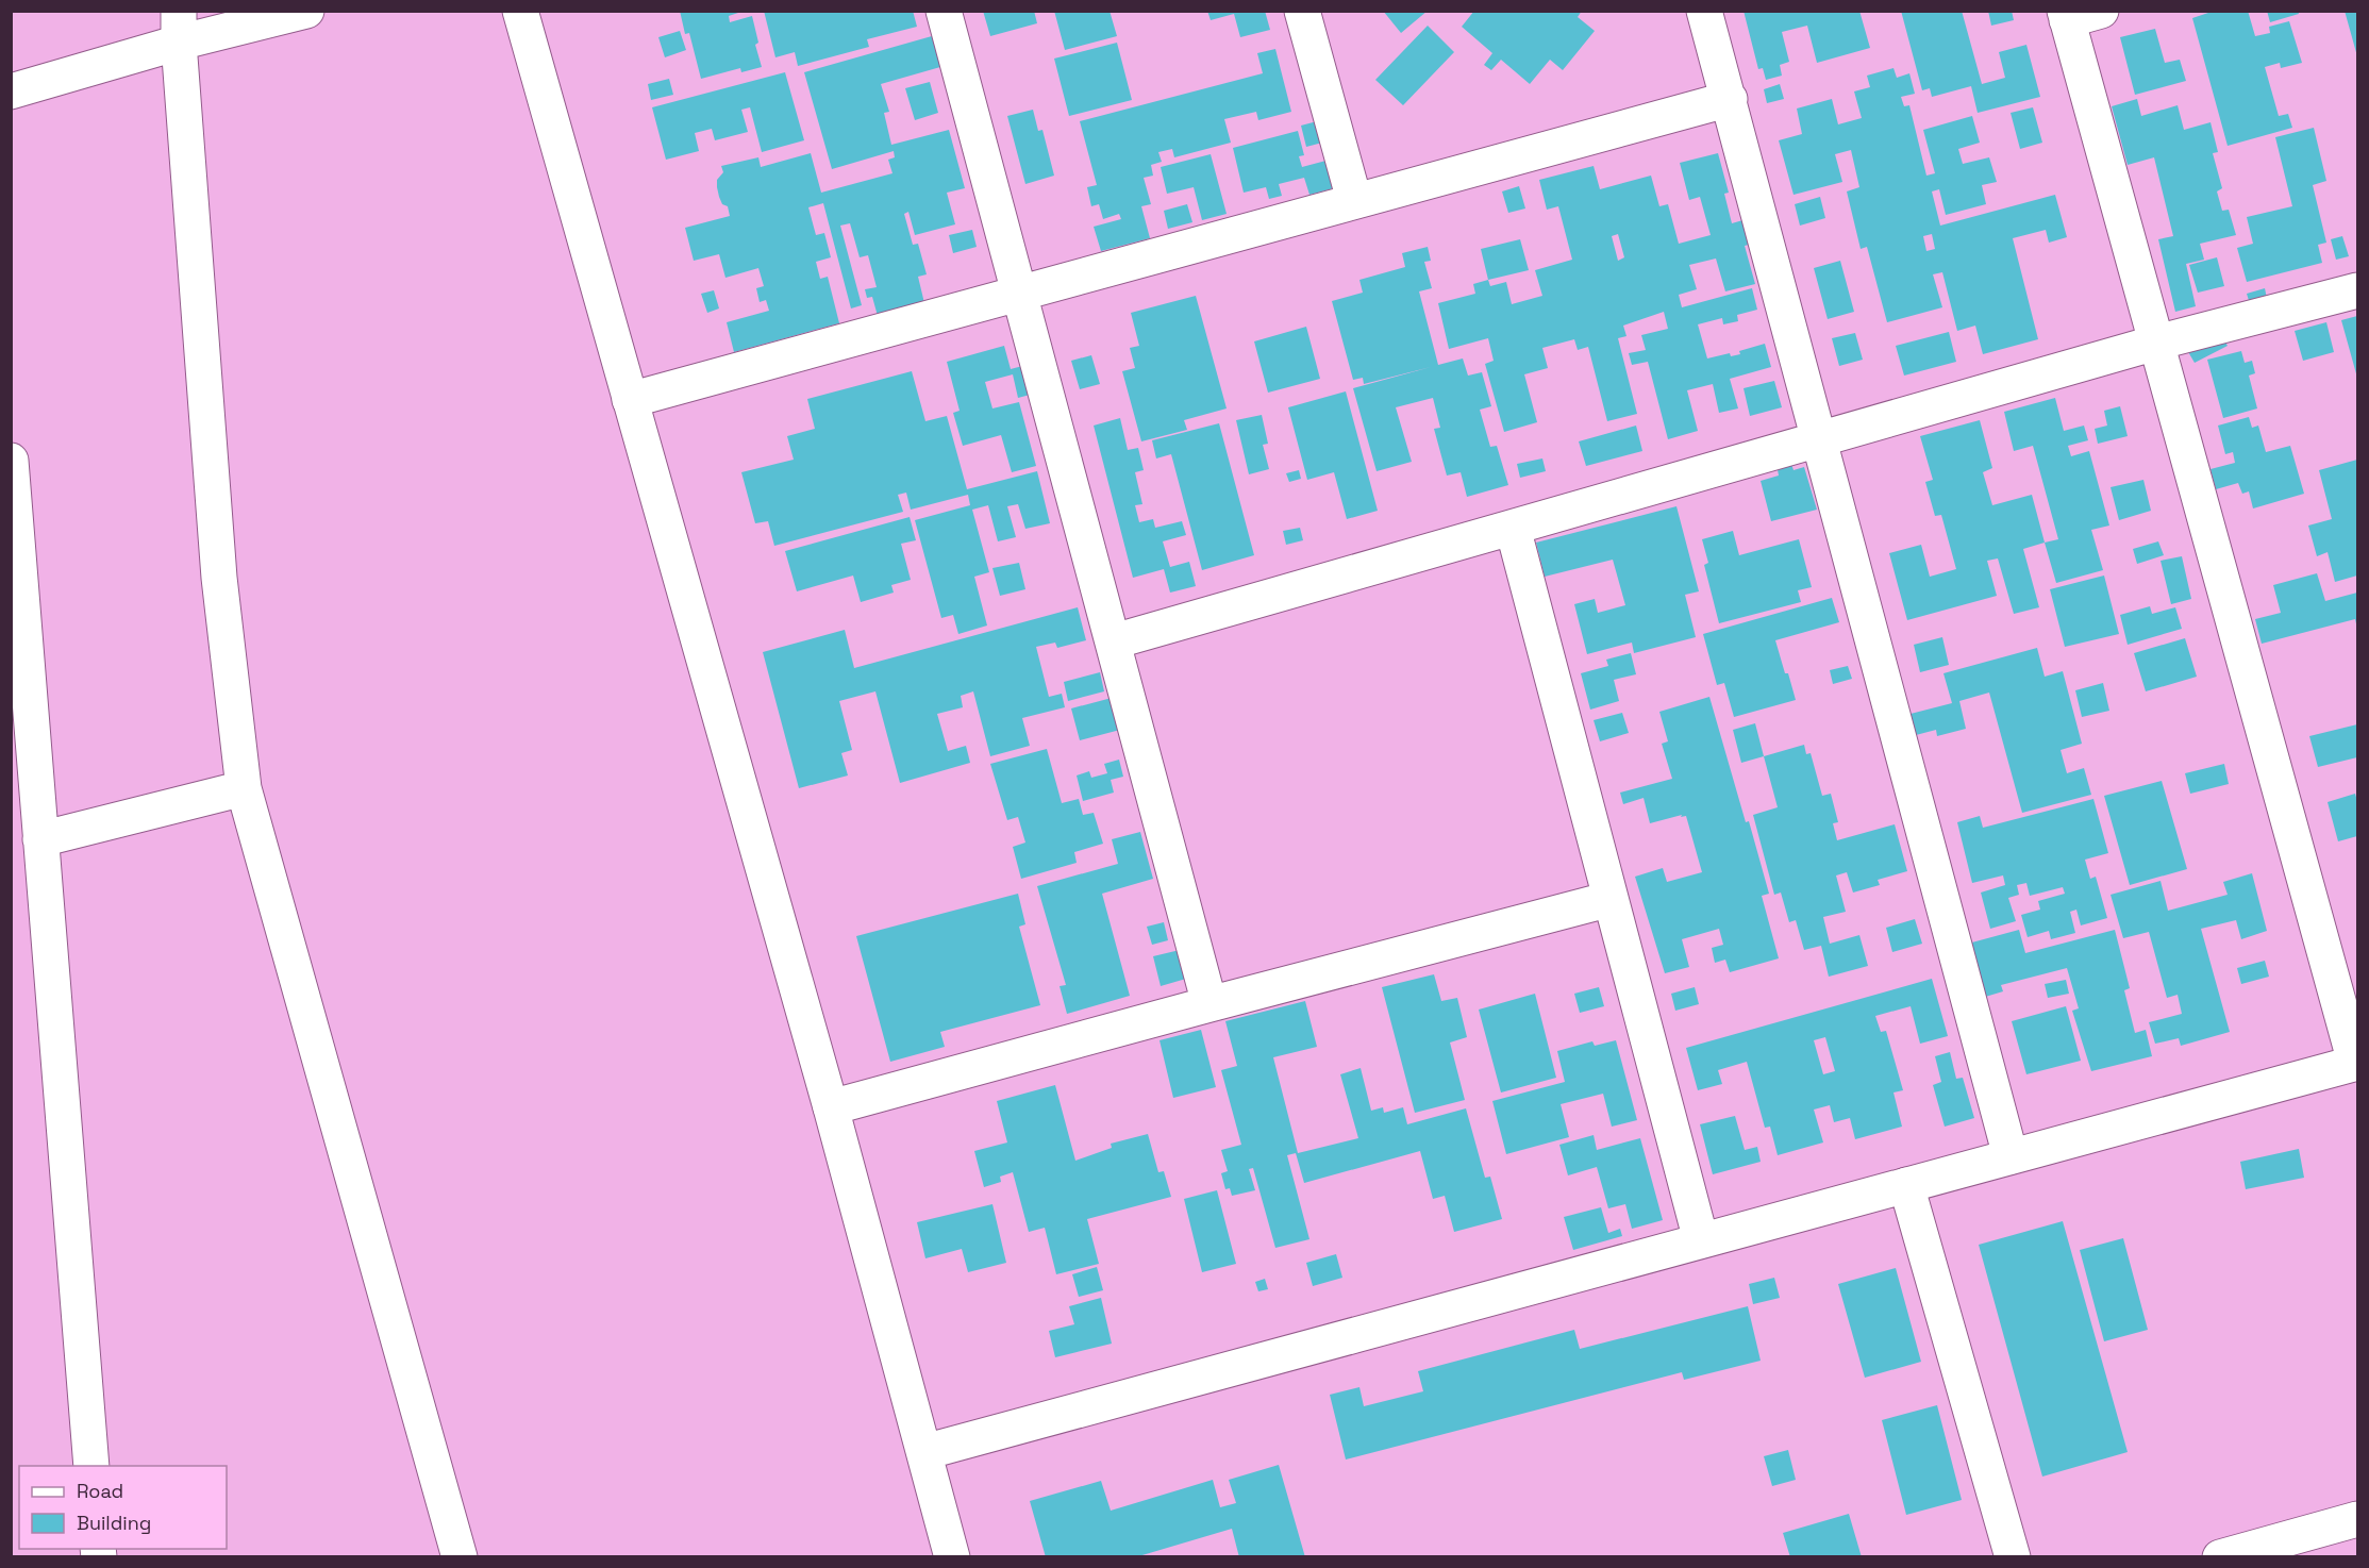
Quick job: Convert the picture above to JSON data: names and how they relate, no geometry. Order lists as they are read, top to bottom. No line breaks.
{"legend":["Road","Building"]}
